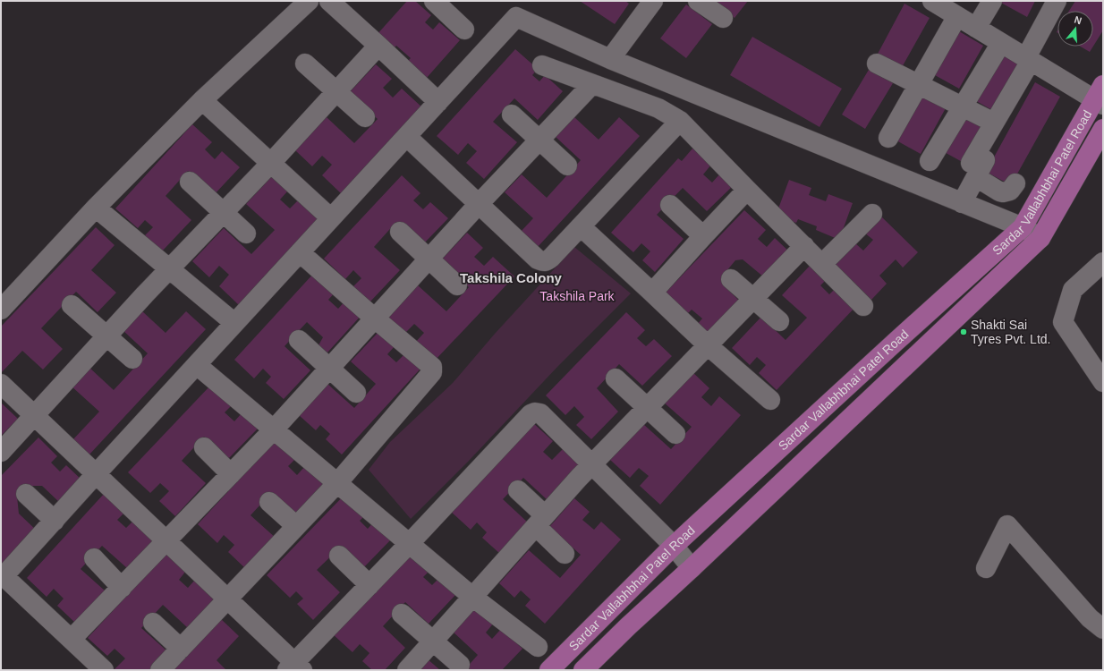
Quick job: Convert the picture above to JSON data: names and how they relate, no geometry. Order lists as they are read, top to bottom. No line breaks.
{"streets":{"main road":["Sardar Vallabhbhai Patel Road"]},"districts":["Takshila Colony"],"parks":["Takshila Park"],"places":["Shakti Sai Tyres Pvt. Ltd."],"north":"top"}
